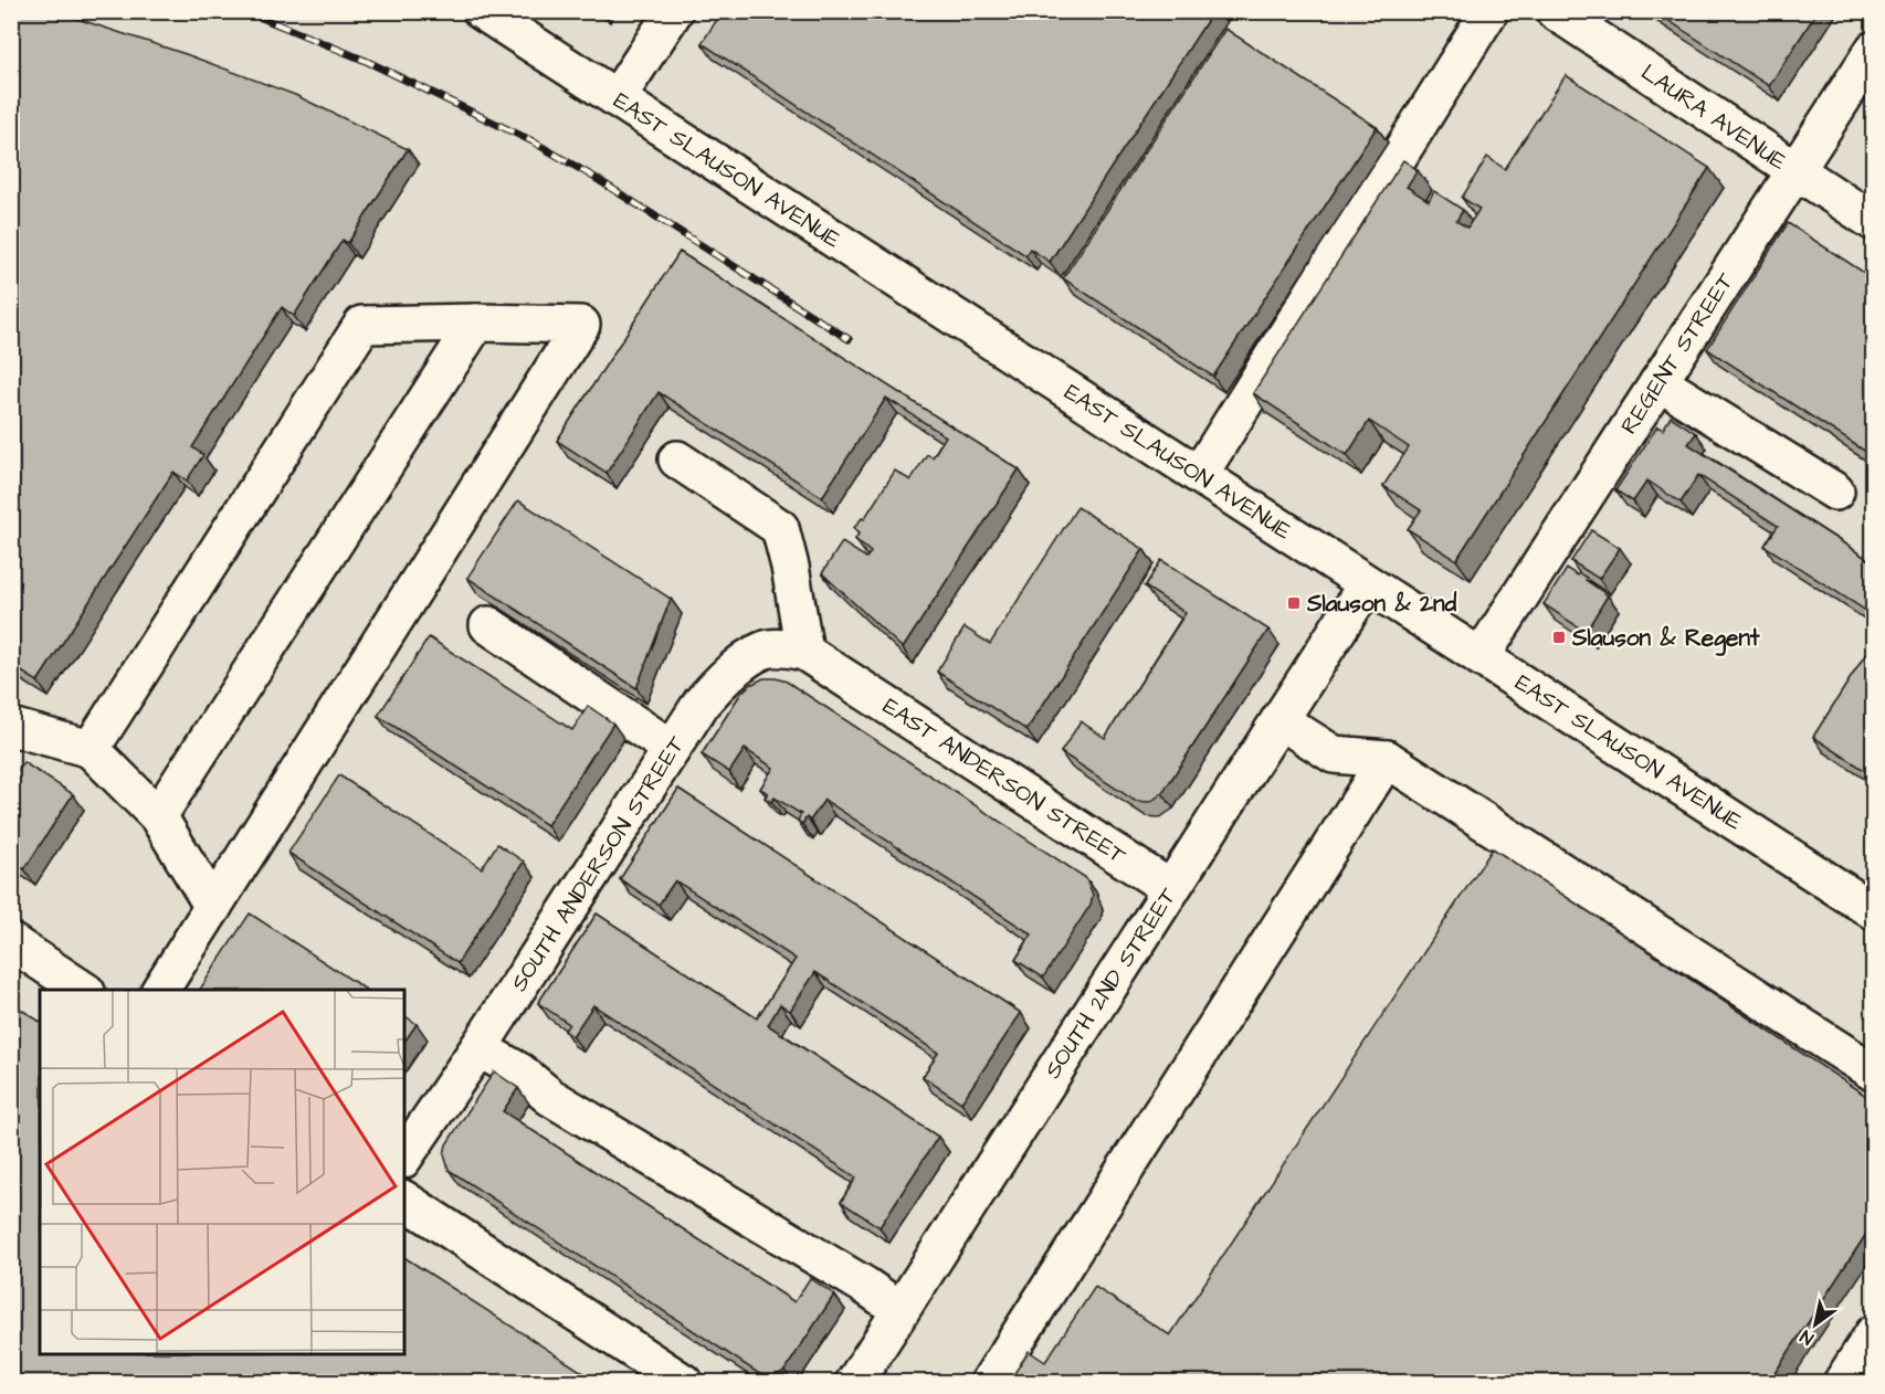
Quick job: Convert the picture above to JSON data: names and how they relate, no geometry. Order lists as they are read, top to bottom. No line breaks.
{"streets":{"street":["LAURA AVENUE","EAST SLAUSON AVENUE","REGENT STREET","EAST ANDERSON STREET","SOUTH ANDERSON STREET","SOUTH 2ND STREET"]},"crossings":[["LAURA AVENUE","REGENT STREET"],["EAST SLAUSON AVENUE","REGENT STREET"],["EAST SLAUSON AVENUE","SOUTH 2ND STREET"],["EAST ANDERSON STREET","SOUTH ANDERSON STREET"],["EAST ANDERSON STREET","SOUTH 2ND STREET"]],"places":{"transit":["Slauson & 2nd","Slauson & Regent"]},"north":"bottom left"}
